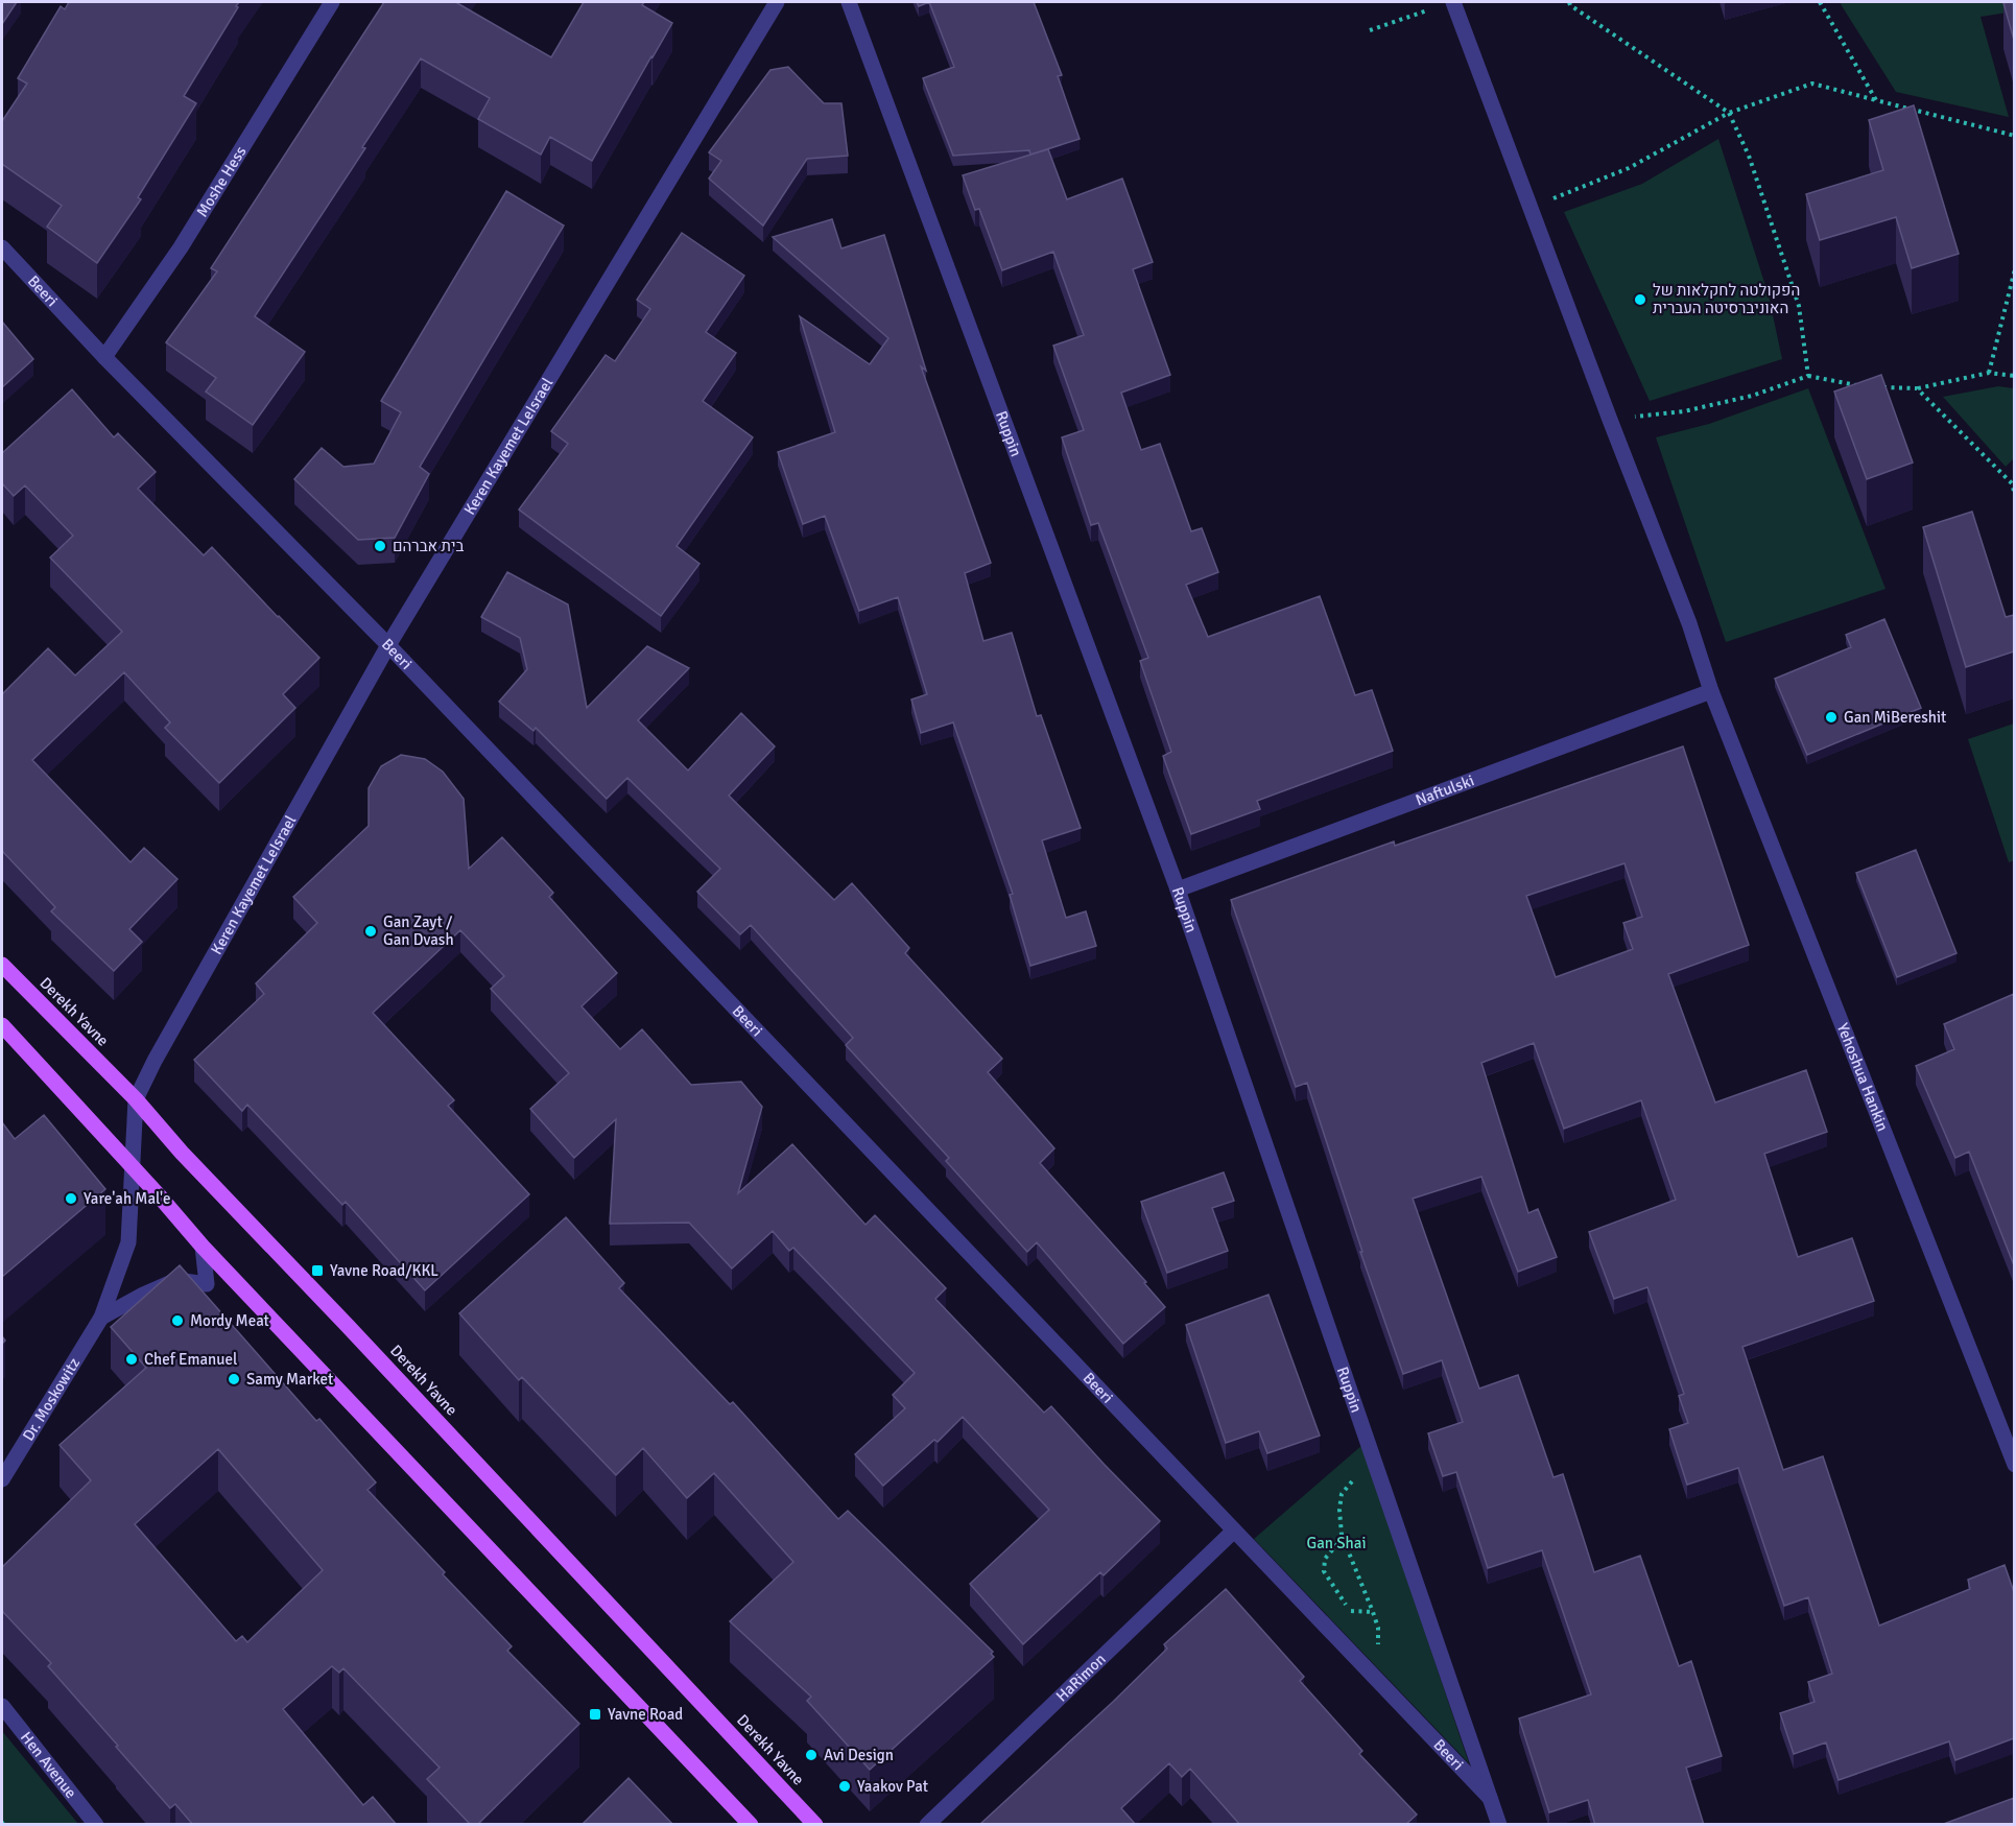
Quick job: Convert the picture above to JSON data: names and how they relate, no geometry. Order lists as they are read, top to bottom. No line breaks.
{"streets":{"main road":["Derekh Yavne"],"street":["Moshe Hess","Beeri","Ruppin","Keren Kayemet LeIsrael","Naftulski","Yehoshua Hankin","Dr. Moskowitz","HaRimon","Hen Avenue"]},"crossings":[["Moshe Hess","Beeri"],["Beeri","Ruppin"],["Beeri","Keren Kayemet LeIsrael"],["Beeri","HaRimon"],["Ruppin","Naftulski"],["Keren Kayemet LeIsrael","Derekh Yavne"],["Keren Kayemet LeIsrael","Dr. Moskowitz"],["Naftulski","Yehoshua Hankin"]],"parks":["Gan Shai"],"places":{"other":["הפקולטה לחקלאות של האוניברסיטה העברית","בית אברהם","Gan MiBereshit","Gan Zayt / Gan Dvash","Yare'ah Mal'e","Mordy Meat","Chef Emanuel","Samy Market","Avi Design","Yaakov Pat"],"transit":["Yavne Road/KKL","Yavne Road"]}}
